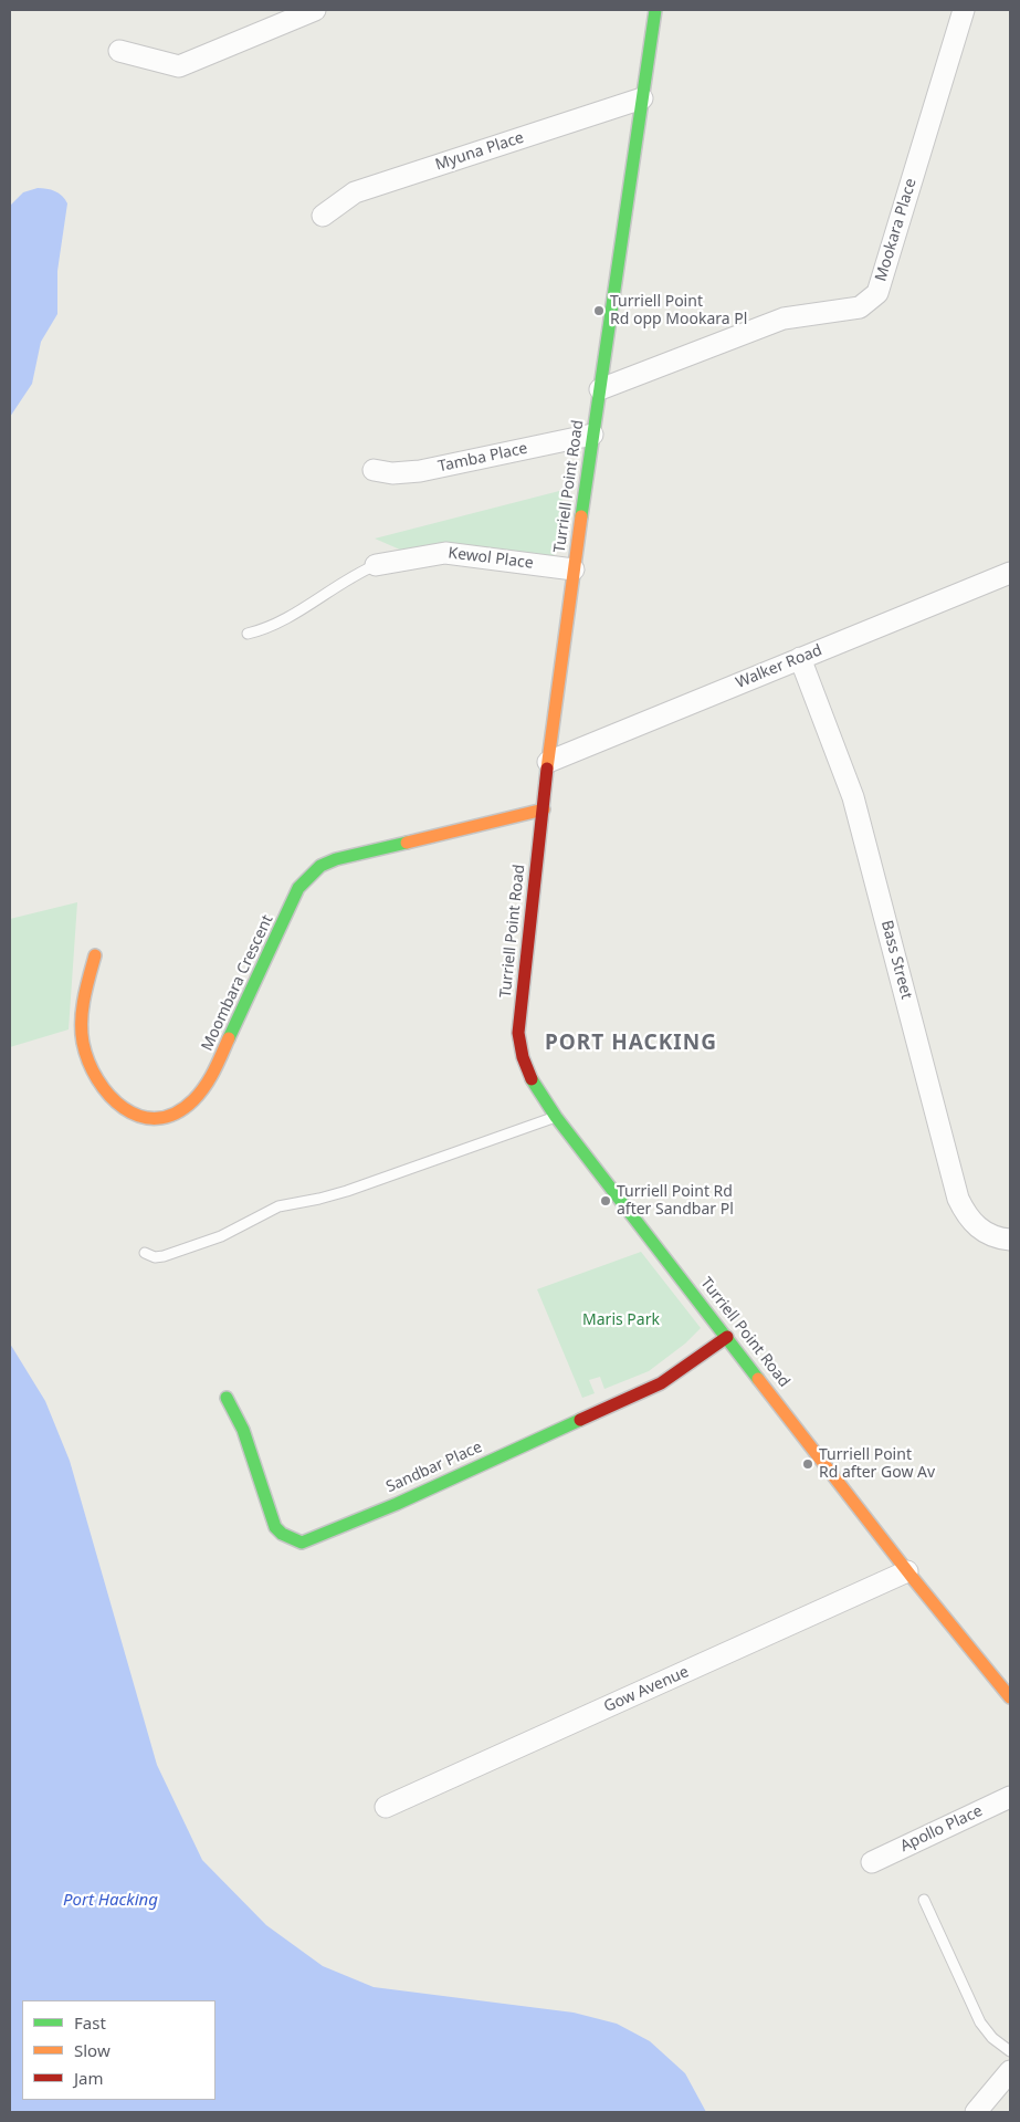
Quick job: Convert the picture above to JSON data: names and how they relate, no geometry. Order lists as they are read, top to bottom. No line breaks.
{"streets":{"street":["Myuna Place","Mookara Place","Tamba Place","Turriell Point Road","Kewol Place","Walker Road","Bass Street","Moombara Crescent","Sandbar Place","Gow Avenue","Apollo Place"]},"crossings":[["Myuna Place","Turriell Point Road"],["Mookara Place","Turriell Point Road"],["Tamba Place","Turriell Point Road"],["Turriell Point Road","Kewol Place"],["Turriell Point Road","Walker Road"],["Turriell Point Road","Moombara Crescent"],["Turriell Point Road","Sandbar Place"],["Turriell Point Road","Gow Avenue"],["Walker Road","Bass Street"]],"districts":["PORT HACKING"],"water":["Port Hacking"],"parks":["Maris Park"],"places":["Turriell Point Rd opp Mookara Pl","Turriell Point Rd after Sandbar Pl","Turriell Point Rd after Gow Av"],"legend":["Fast","Slow","Jam"]}
